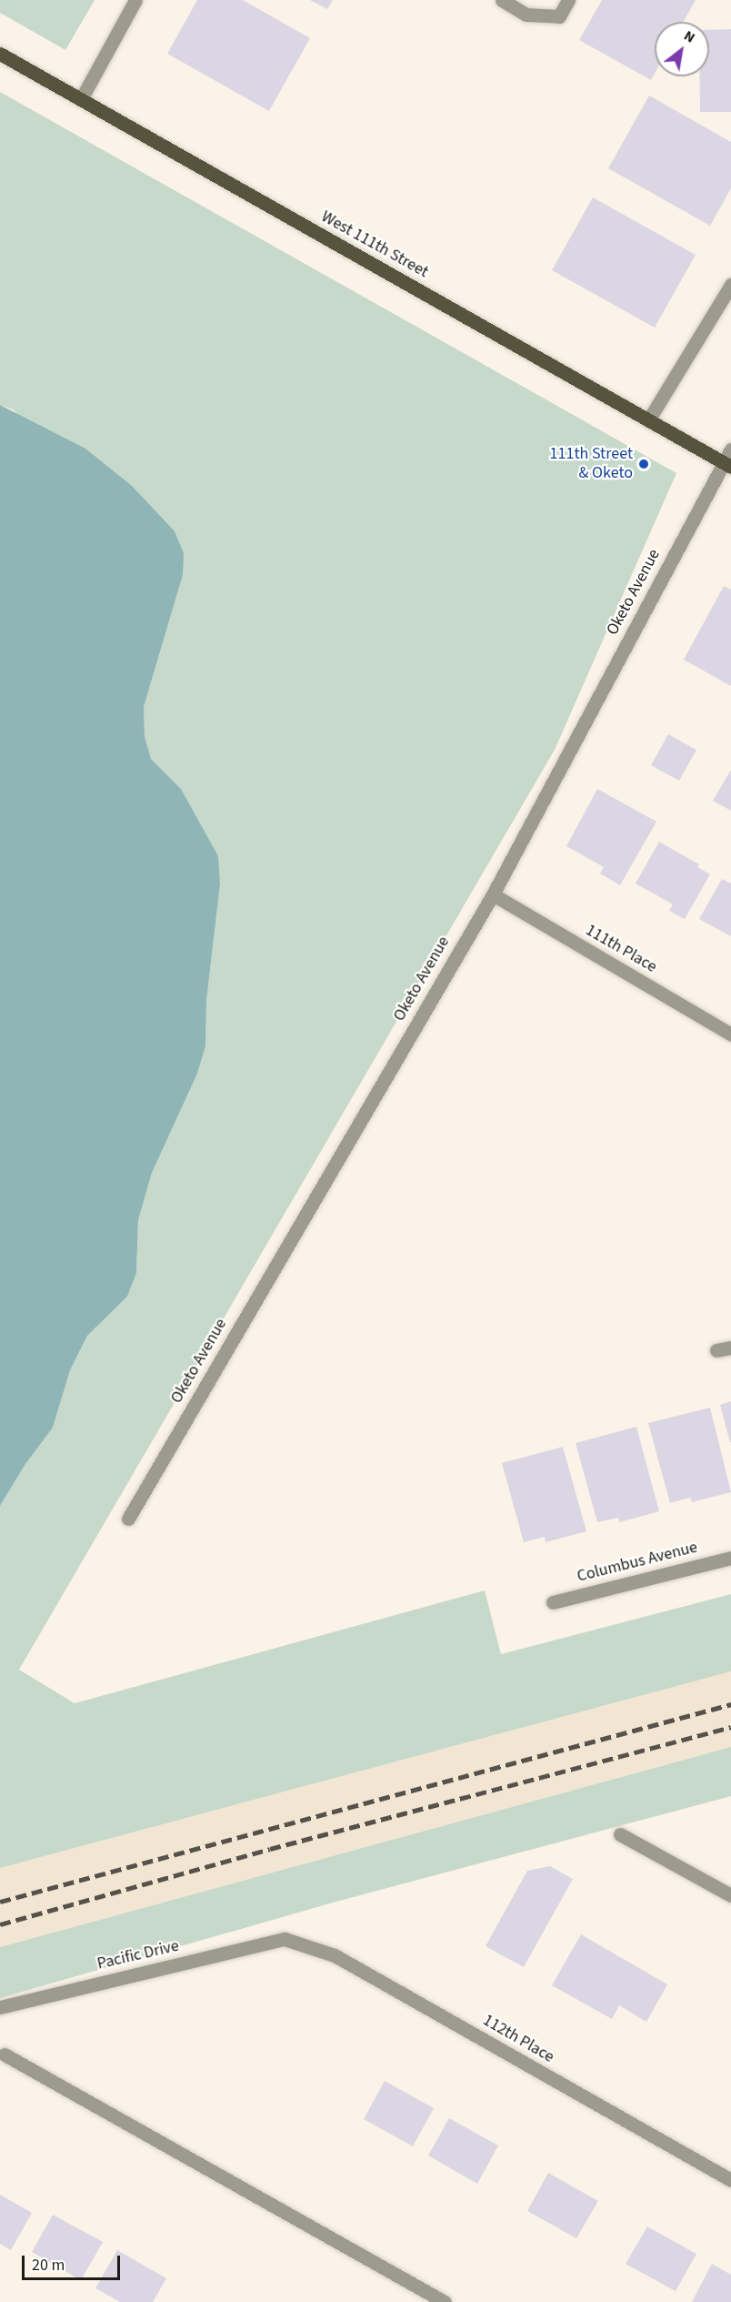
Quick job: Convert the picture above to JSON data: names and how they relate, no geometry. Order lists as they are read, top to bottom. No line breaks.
{"streets":{"main road":["West 111th Street"],"street":["Oketo Avenue","111th Place","Columbus Avenue","Pacific Drive","112th Place"]},"crossings":[["West 111th Street","Oketo Avenue"],["Oketo Avenue","111th Place"],["Pacific Drive","112th Place"]],"places":["111th Street & Oketo"],"scale_bar":"20 m","north":"top right"}
